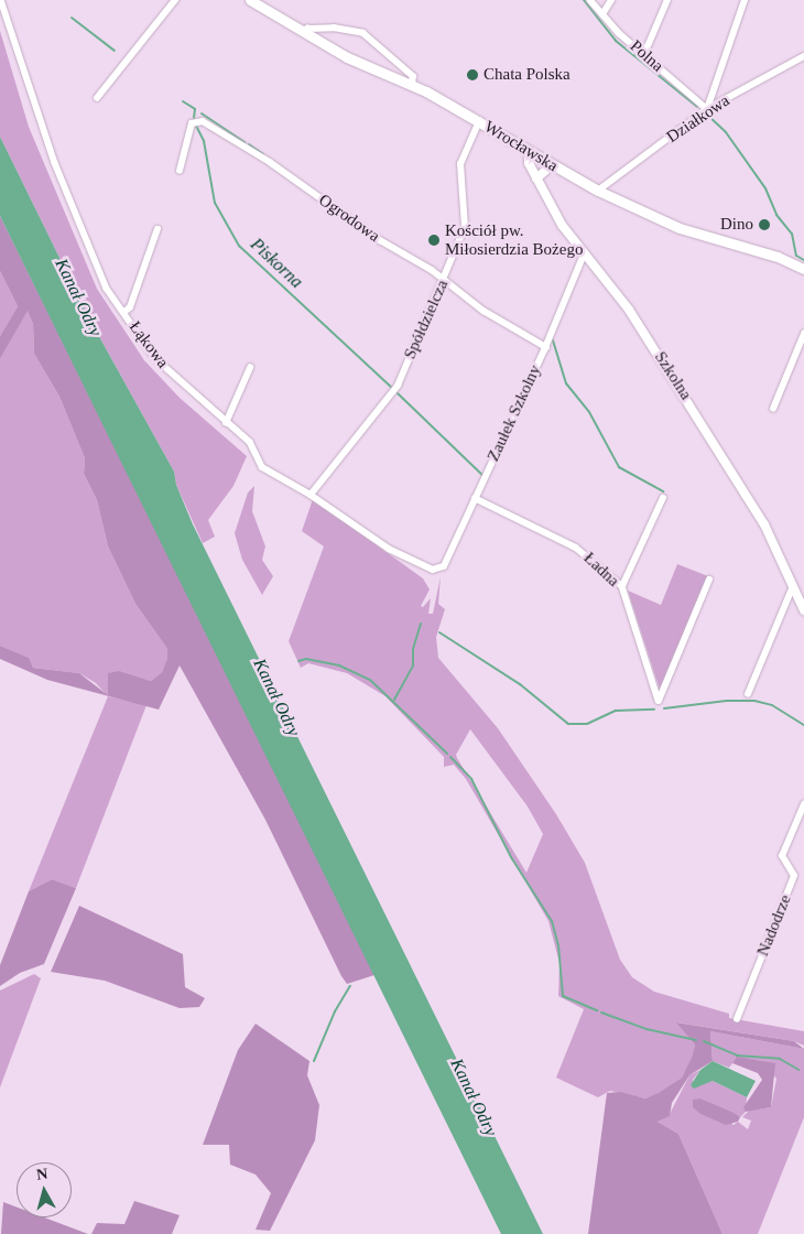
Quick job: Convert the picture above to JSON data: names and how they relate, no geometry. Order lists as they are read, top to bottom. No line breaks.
{"streets":{"main road":["Wrocławska"],"street":["Polna","Działkowa","Ogrodowa","Spółdzielcza","Łąkowa","Szkolna","Zaułek Szkolny","Ładna","Nadodrze"]},"crossings":[["Polna","Działkowa"],["Działkowa","Wrocławska"],["Wrocławska","Spółdzielcza"],["Wrocławska","Szkolna"],["Ogrodowa","Spółdzielcza"],["Ogrodowa","Zaułek Szkolny"],["Spółdzielcza","Łąkowa"],["Łąkowa","Zaułek Szkolny"],["Szkolna","Zaułek Szkolny"],["Zaułek Szkolny","Ładna"]],"water":["Piskorna","Kanał Odry"],"places":["Chata Polska","Dino","Kościół pw. Miłosierdzia Bożego"],"north":"top"}
